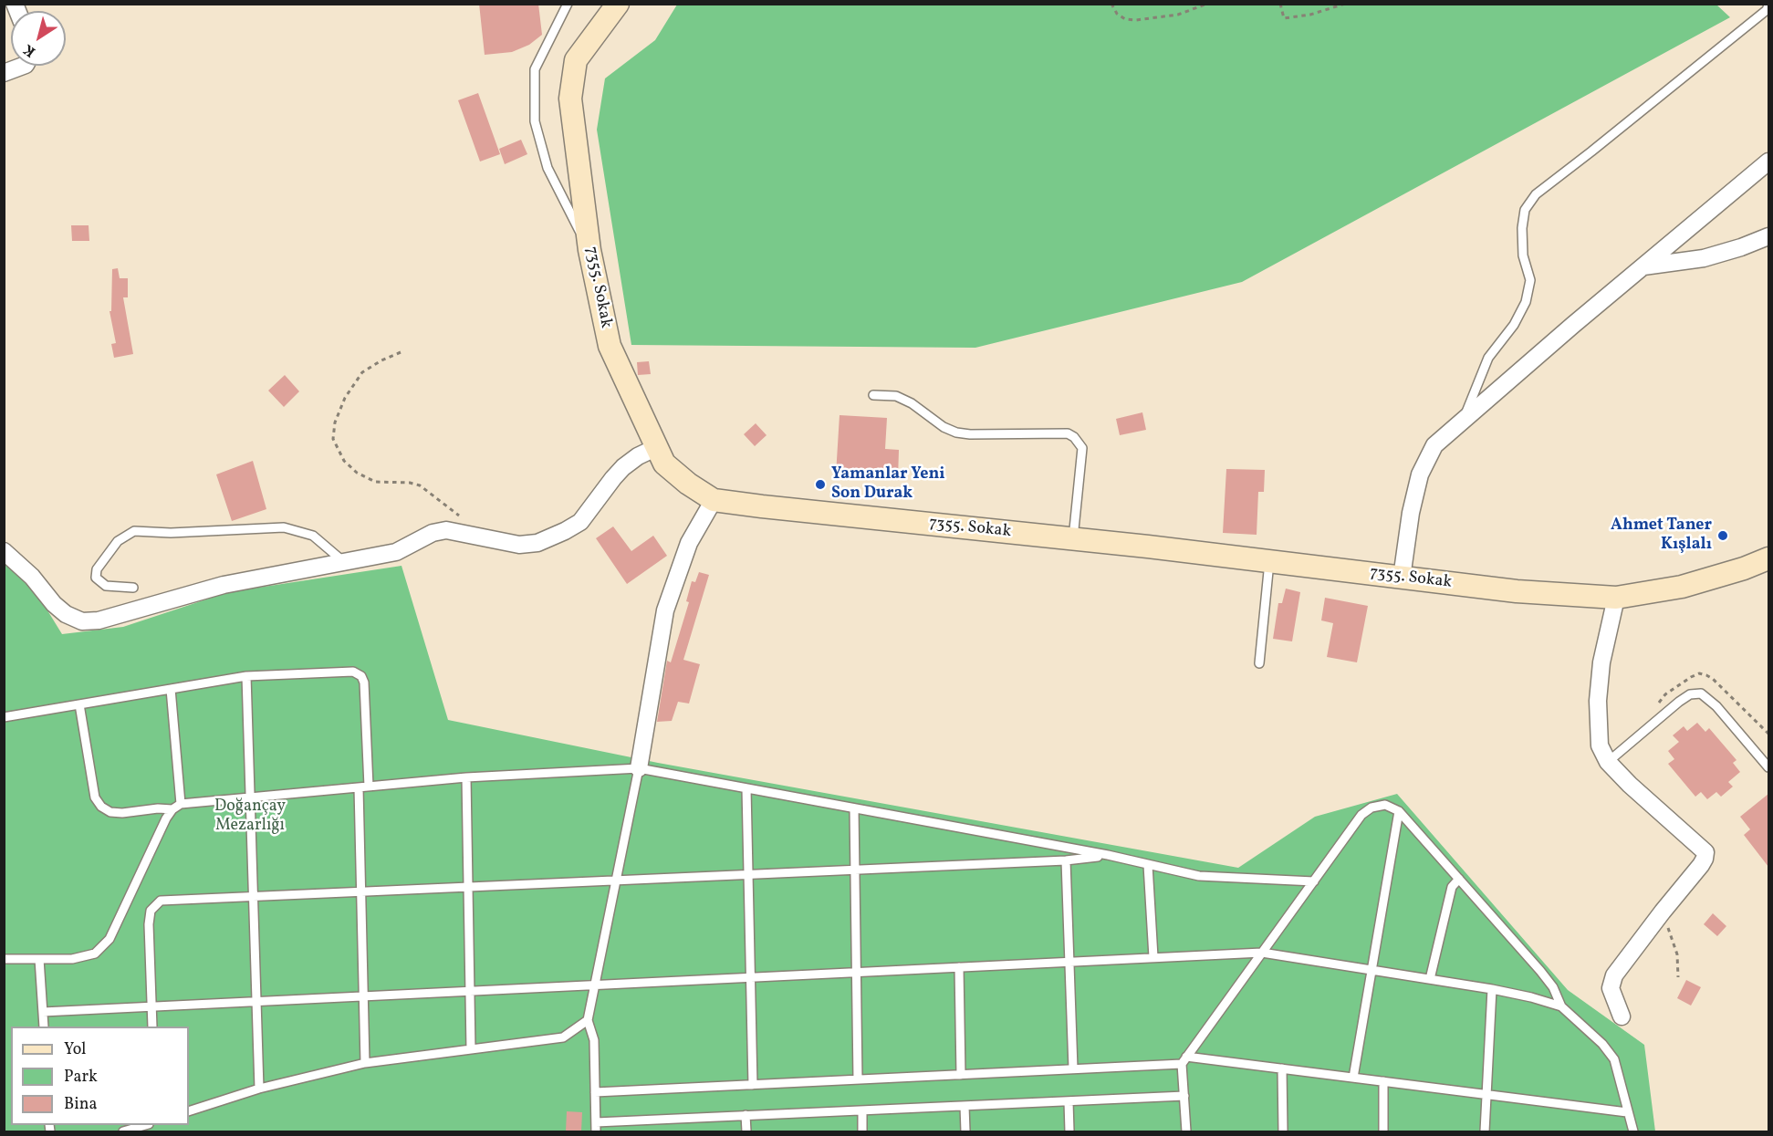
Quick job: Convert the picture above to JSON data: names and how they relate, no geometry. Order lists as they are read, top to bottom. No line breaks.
{"streets":{"street":["7355. Sokak"]},"parks":["Doğançay Mezarlığı"],"places":["Yamanlar Yeni Son Durak","Ahmet Taner Kışlalı"],"legend":["Yol","Park","Bina"],"north":"bottom left"}
